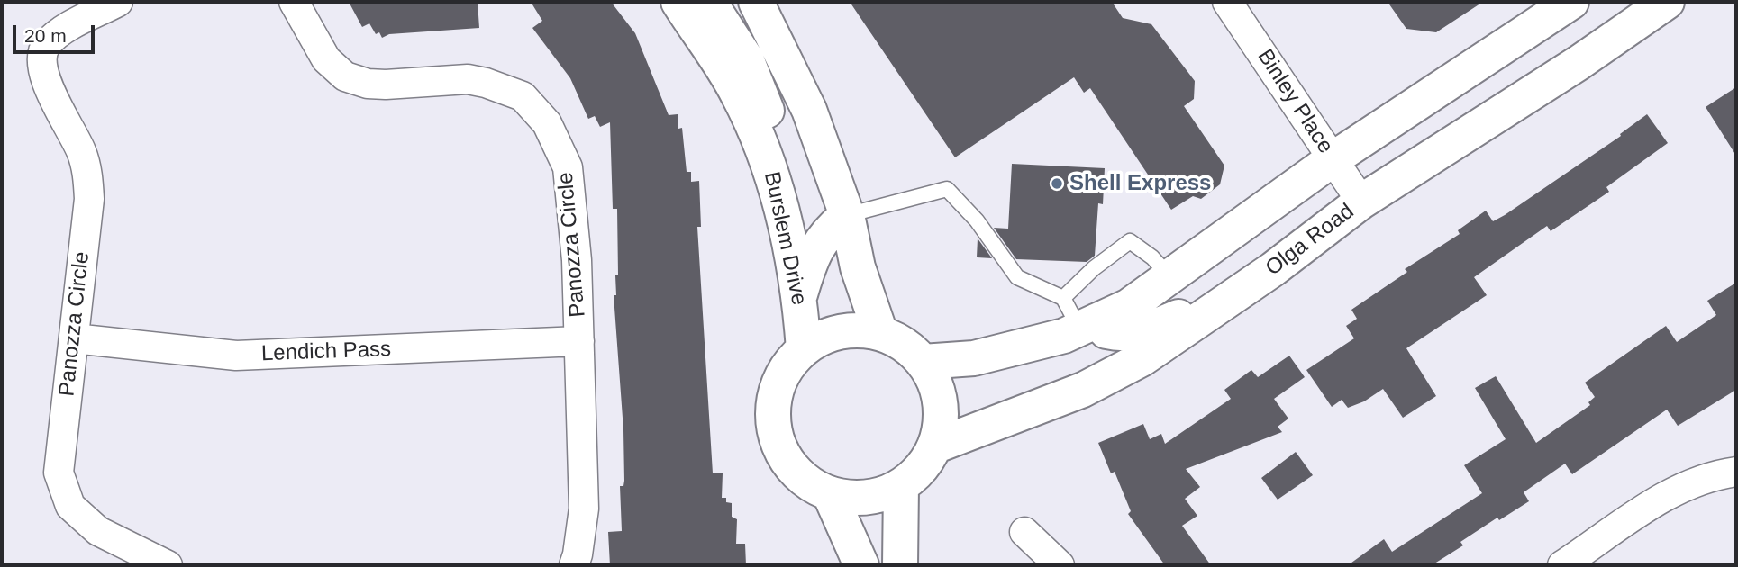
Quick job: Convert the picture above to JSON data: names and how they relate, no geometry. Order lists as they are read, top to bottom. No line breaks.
{"streets":{"main road":["Burslem Drive","Olga Road"],"street":["Binley Place","Panozza Circle","Lendich Pass"]},"crossings":[["Binley Place","Olga Road"],["Burslem Drive","Olga Road"],["Panozza Circle","Lendich Pass"]],"places":["Shell Express"],"scale_bar":"20 m"}
